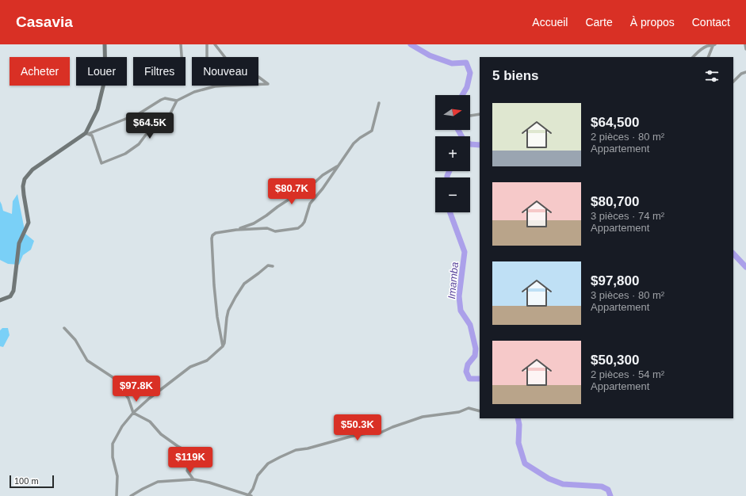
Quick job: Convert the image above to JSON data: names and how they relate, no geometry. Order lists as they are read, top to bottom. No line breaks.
{"water":["Imamba"],"scale_bar":"100 m","north":"right","page":{"header":"Casavia","nav":["Accueil","Carte","À propos","Contact"],"chip":["Acheter","Louer","Filtres","Nouveau"],"heading":"5 biens","map_buttons":["+","−"],"list":[{"name":"$64,500","note":"2 pièces · 80 m² · Appartement"},{"name":"$80,700","note":"3 pièces · 74 m² · Appartement"},{"name":"$97,800","note":"3 pièces · 80 m² · Appartement"},{"name":"$50,300","note":"2 pièces · 54 m² · Appartement"}],"price":["$64.5K","$80.7K","$97.8K","$50.3K","$119K"],"scale":"100 m"}}
